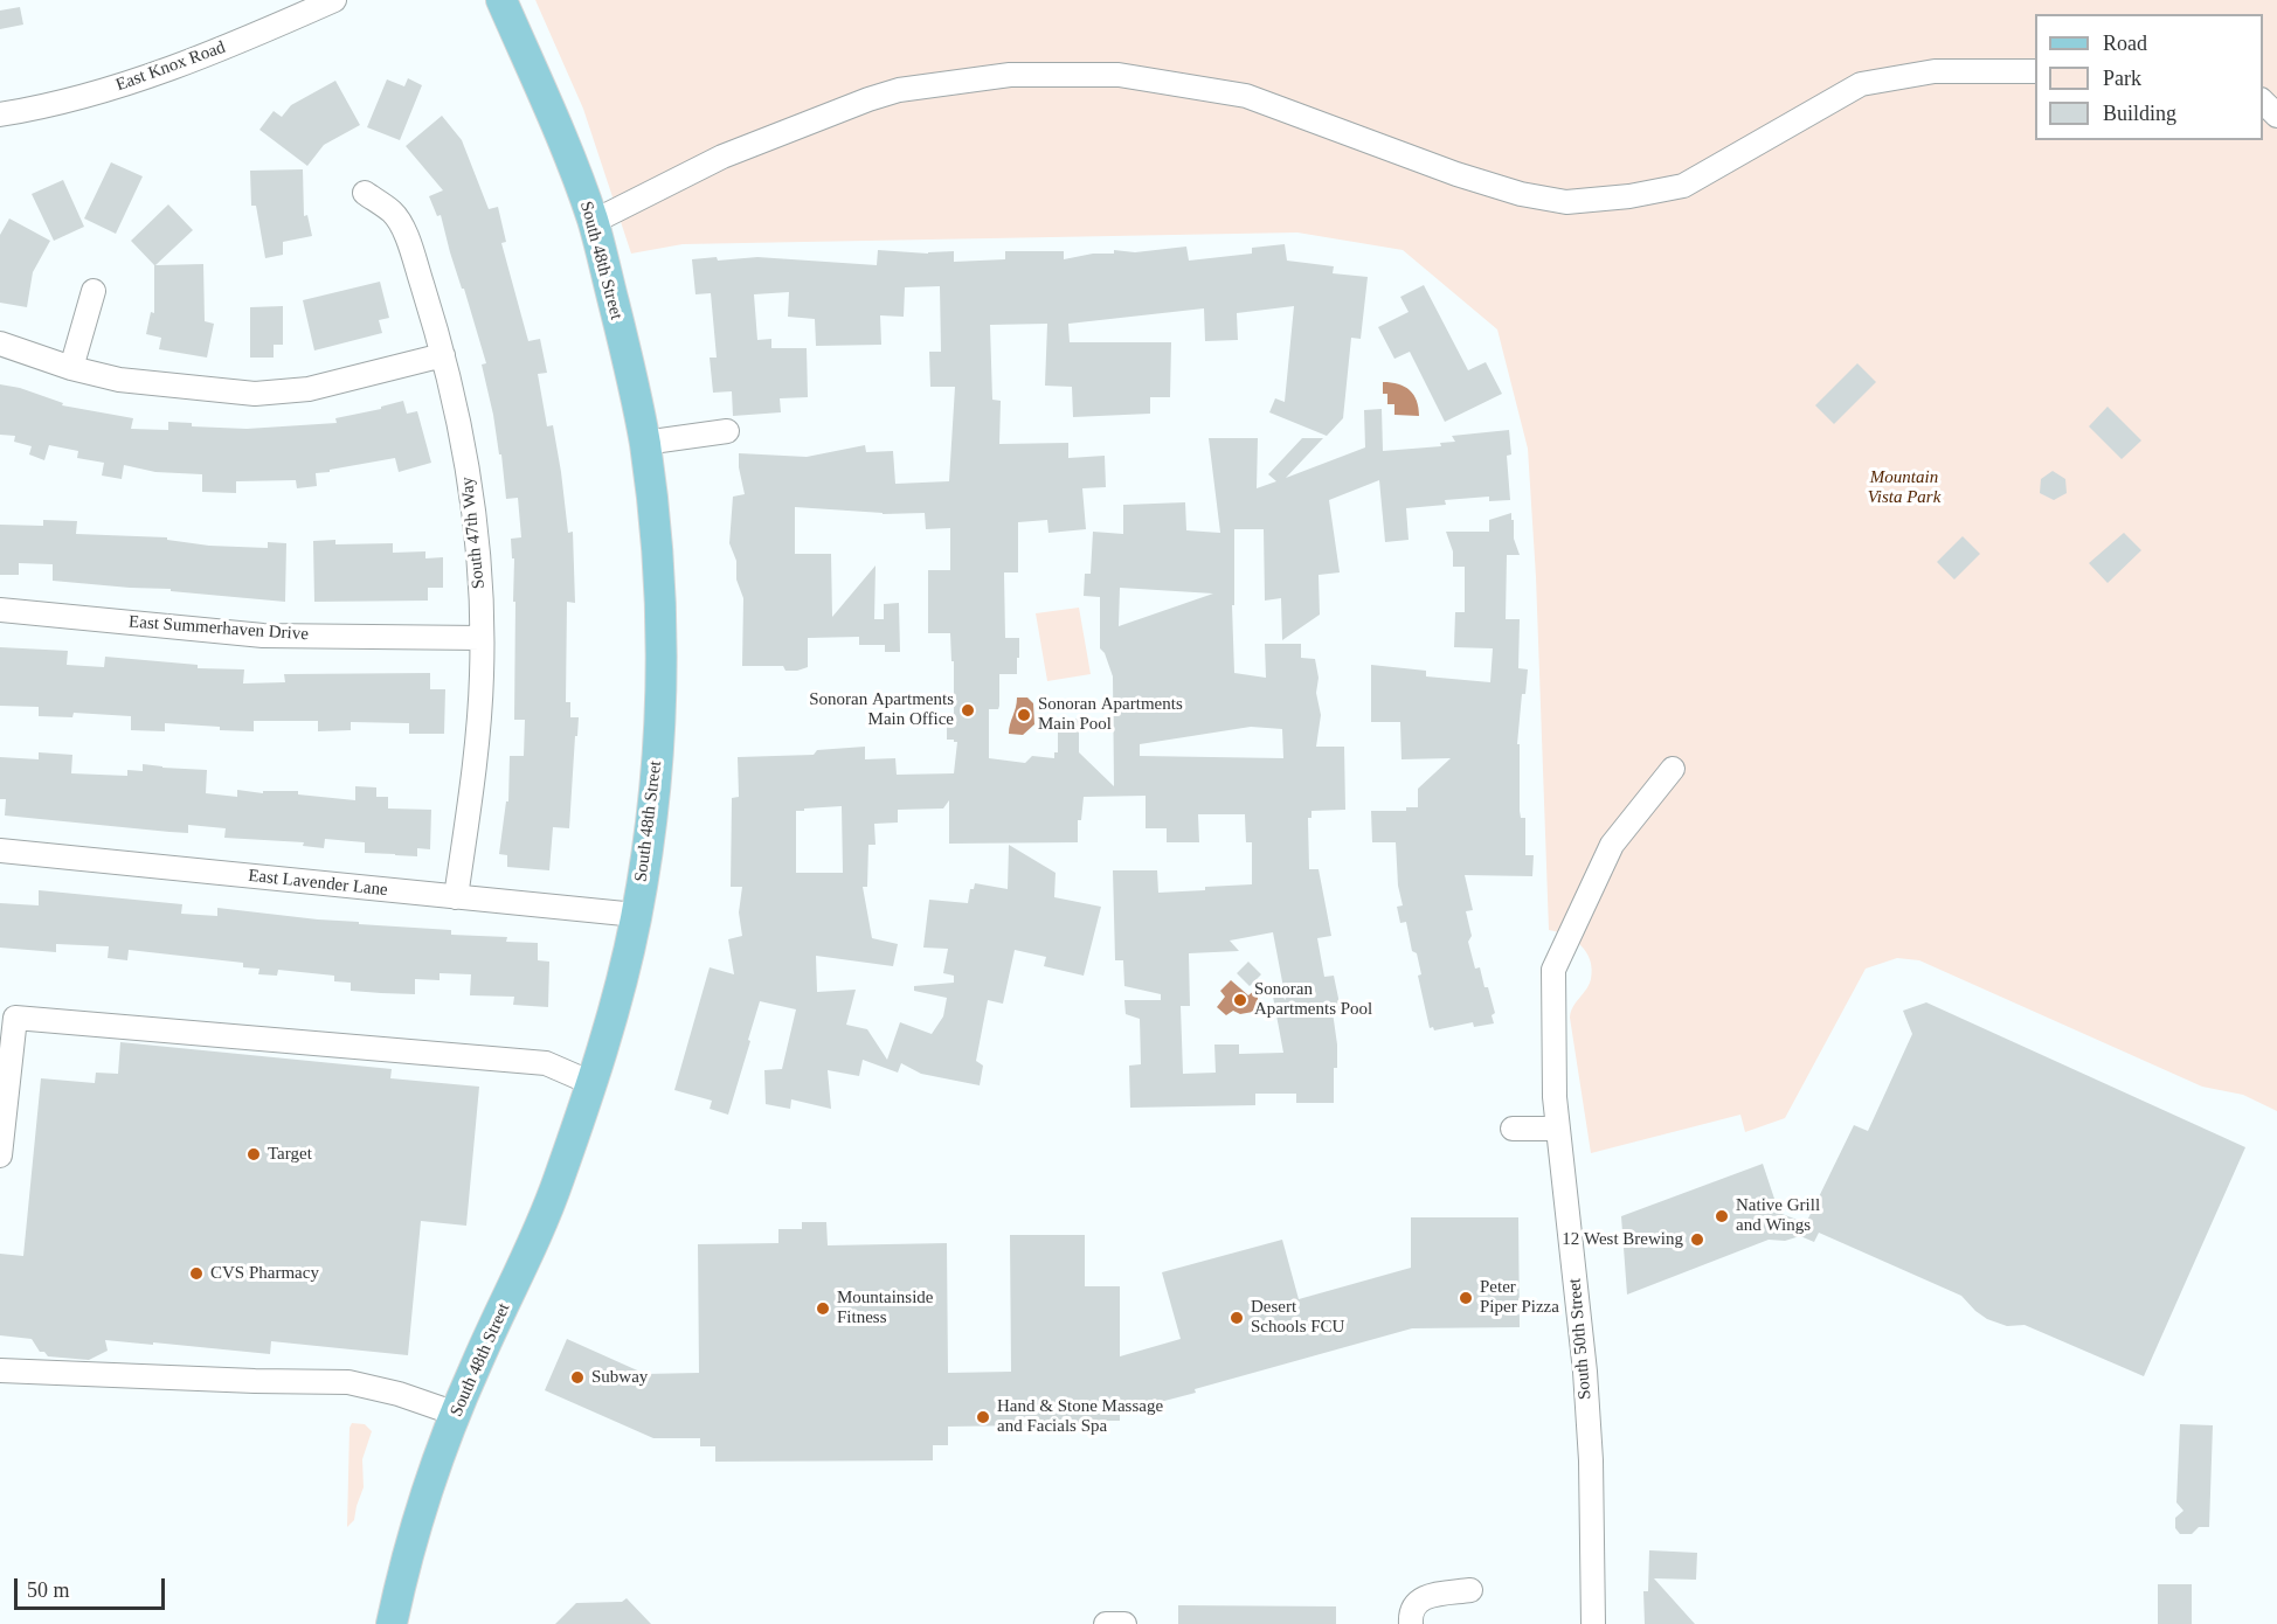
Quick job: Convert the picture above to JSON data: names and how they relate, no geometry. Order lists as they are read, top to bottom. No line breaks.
{"streets":{"main road":["South 48th Street"],"street":["East Knox Road","South 47th Way","East Summerhaven Drive","East Lavender Lane","South 50th Street"]},"crossings":[["South 48th Street","East Lavender Lane"],["South 47th Way","East Summerhaven Drive"],["South 47th Way","East Lavender Lane"]],"parks":["Mountain Vista Park"],"places":["Sonoran Apartments Main Office","Sonoran Apartments Main Pool","Sonoran Apartments Pool","Target","Native Grill and Wings","12 West Brewing","CVS Pharmacy","Peter Piper Pizza","Mountainside Fitness","Desert Schools FCU","Subway","Hand & Stone Massage and Facials Spa"],"legend":["Road","Park","Building"],"scale_bar":"50 m"}
